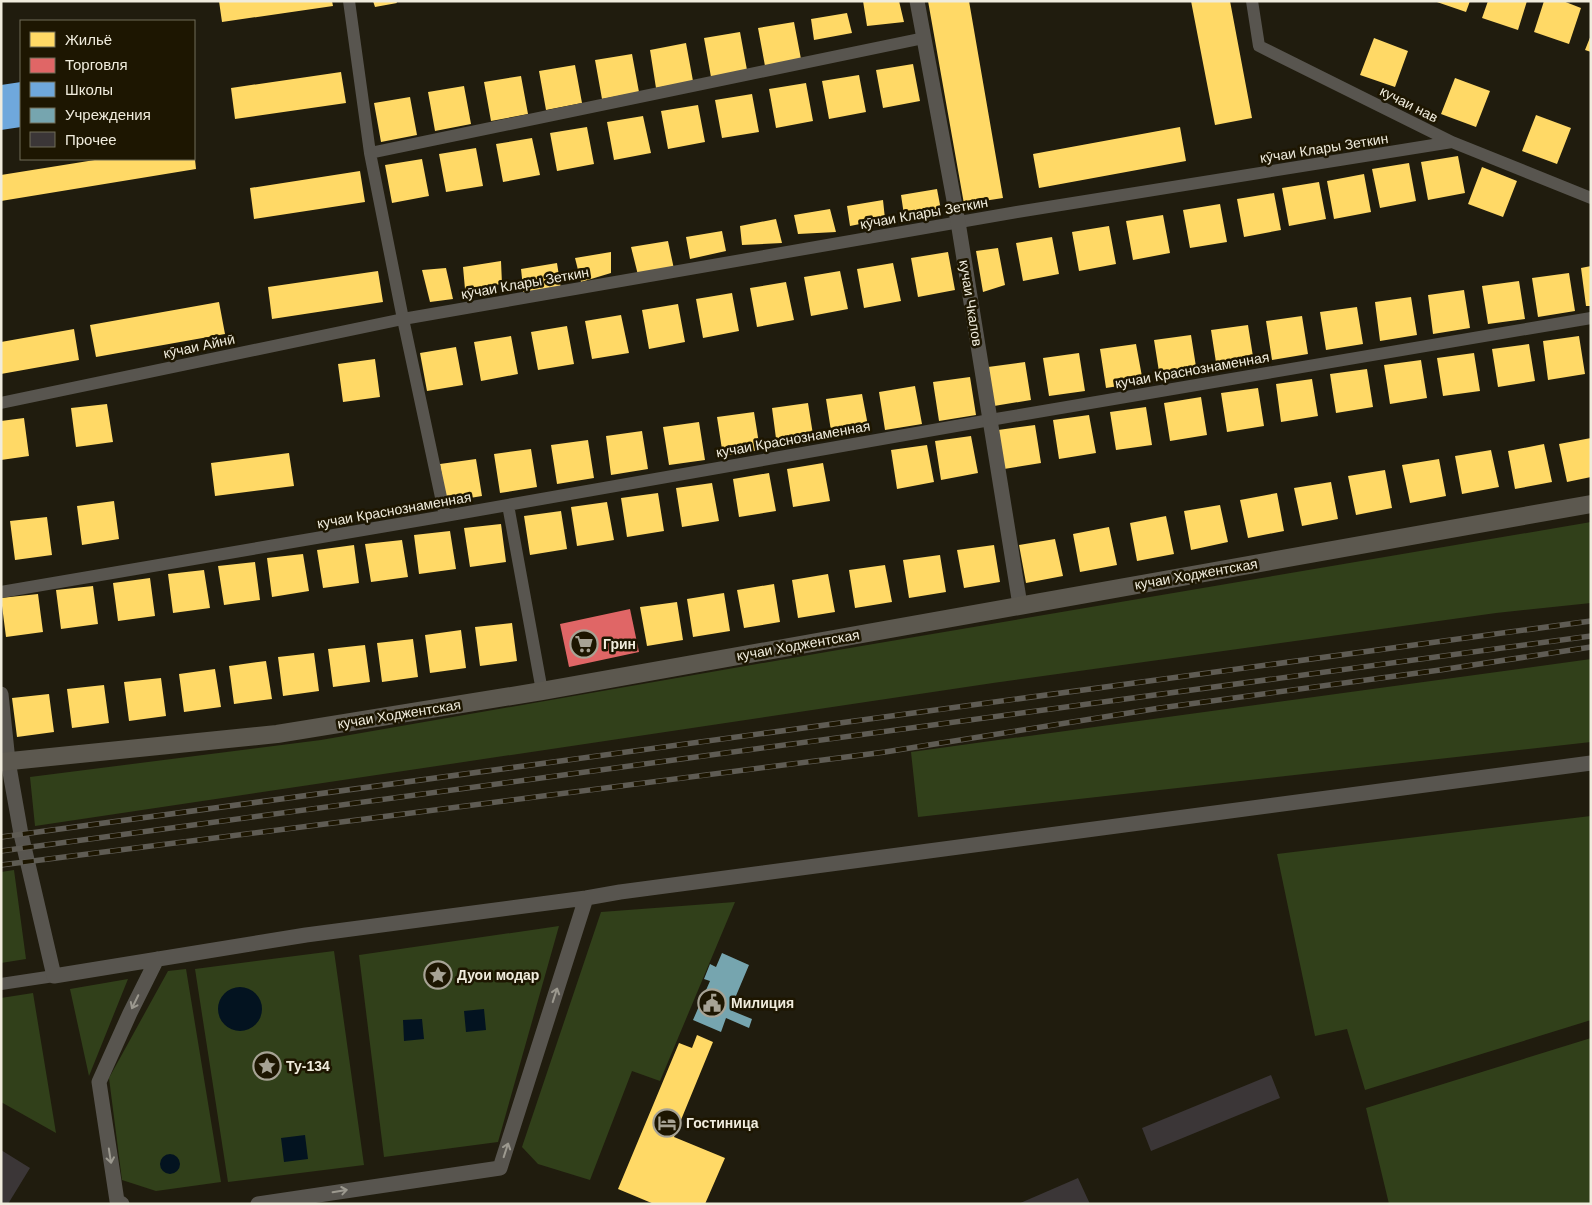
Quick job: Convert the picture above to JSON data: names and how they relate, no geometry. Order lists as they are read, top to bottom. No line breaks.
{"streets":{"main road":["кучаи Ходжентская"],"street":["кучаи нав","кӯчаи Клары Зеткин","кучаи Чкалов","кӯчаи Айнӣ","кучаи Краснознаменная"]},"crossings":[["кучаи нав","кӯчаи Клары Зеткин"],["кӯчаи Клары Зеткин","кучаи Чкалов"],["кӯчаи Клары Зеткин","кӯчаи Айнӣ"],["кучаи Чкалов","кучаи Краснознаменная"],["кучаи Чкалов","кучаи Ходжентская"]],"places":{"supermarket":["Грин"],"place":["Дуои модар","Ту-134"],"public building":["Милиция"],"hotel":["Гостиница"]},"legend":["Жильё","Торговля","Школы","Учреждения","Прочее"]}
